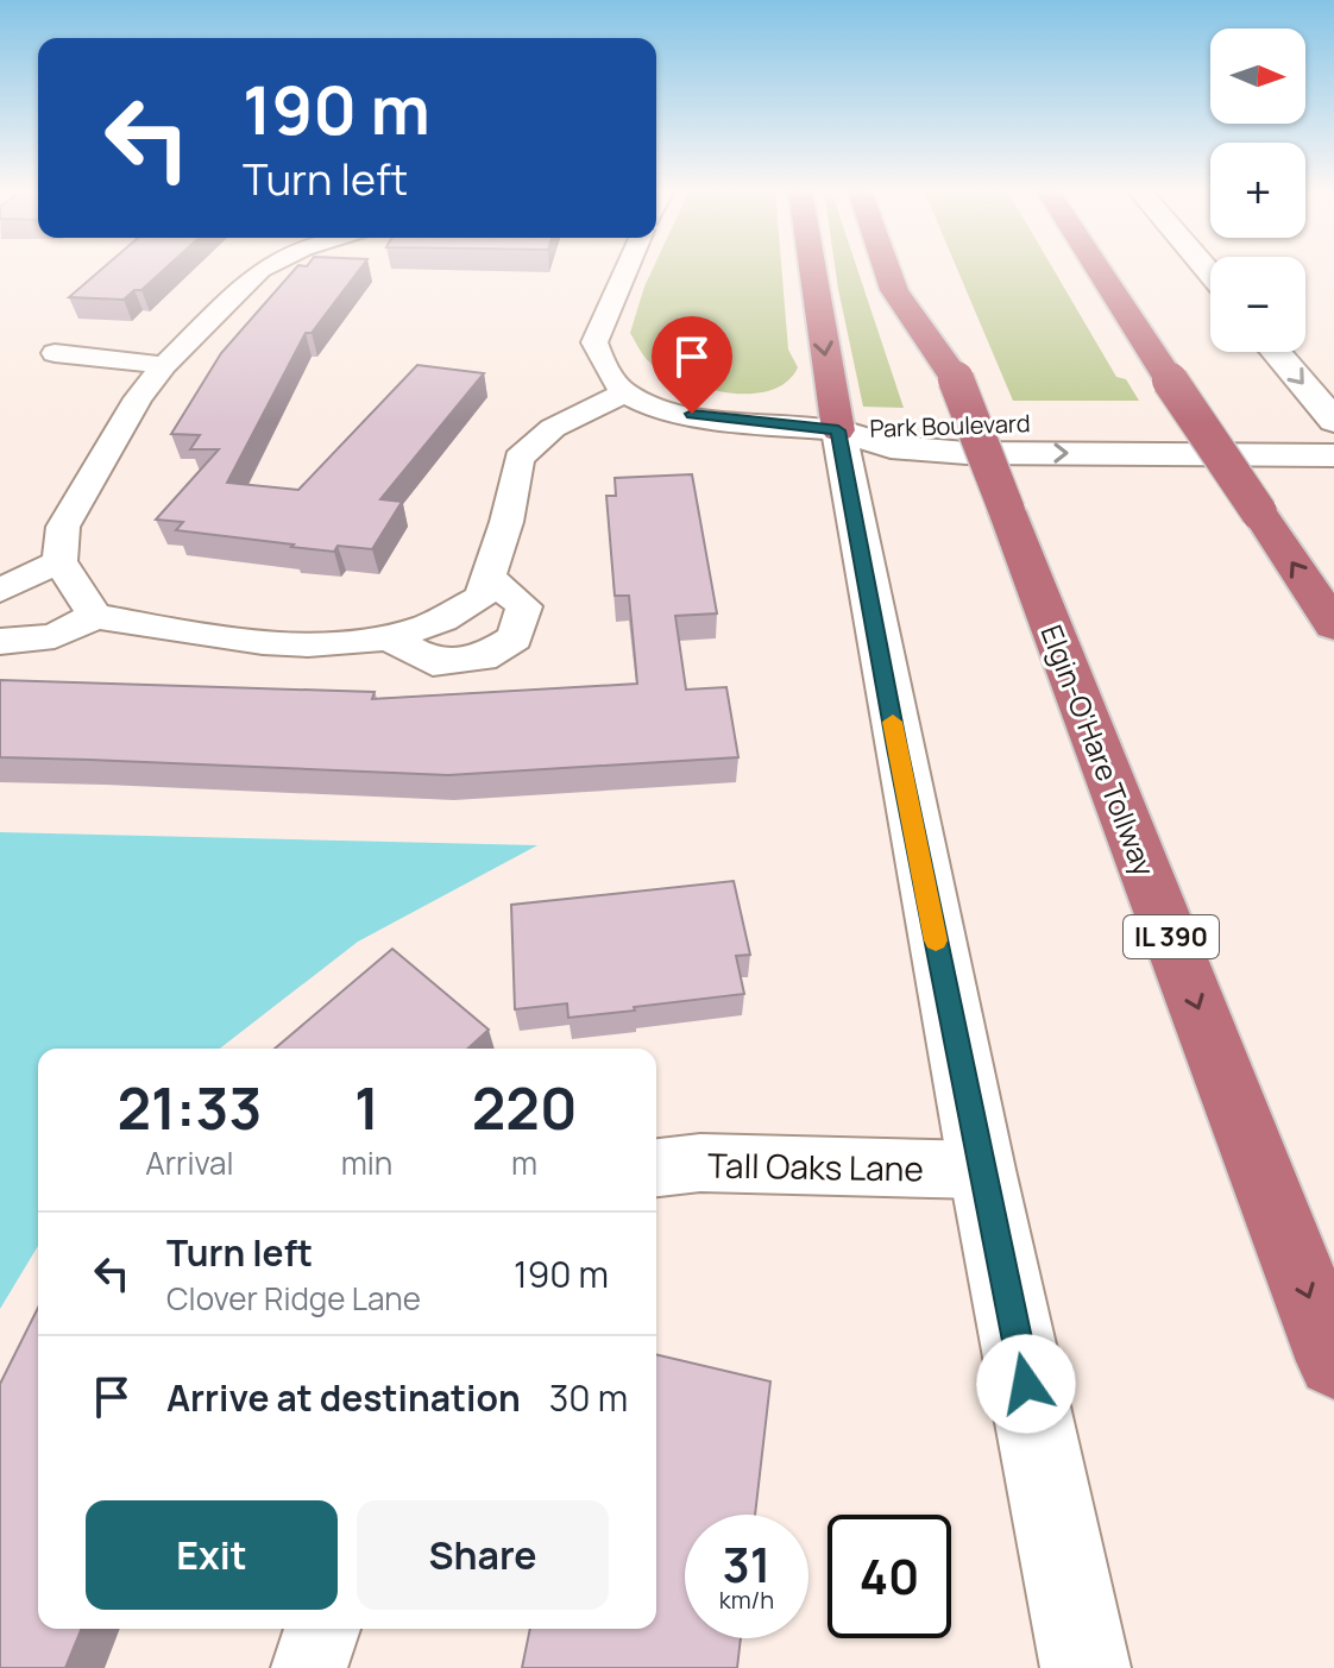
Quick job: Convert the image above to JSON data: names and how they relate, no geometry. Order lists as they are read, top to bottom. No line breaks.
{"streets":{"highway":["Elgin-O'Hare Tollway","IL 390"],"street":["Park Boulevard","Tall Oaks Lane"]},"north":"right","page":{"map_buttons":["+","−"],"turn":["190 m","Turn left"],"eta":["21:33","Arrival","1","min","220","m"],"list":[{"name":"Turn left","note":"Clover Ridge Lane","value":"190 m"},{"name":"Arrive at destination","value":"30 m"}],"buttons":["Exit","Share"],"speed":"31 km/h","limit":"40"}}
